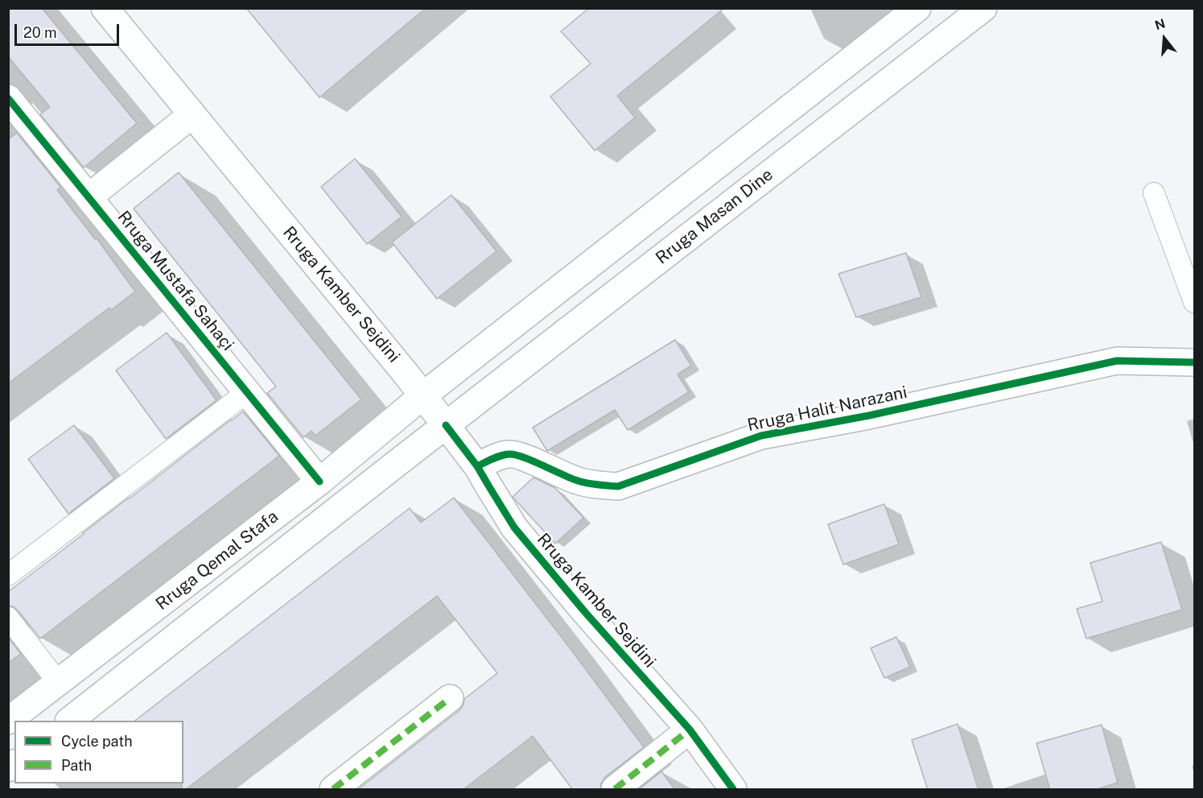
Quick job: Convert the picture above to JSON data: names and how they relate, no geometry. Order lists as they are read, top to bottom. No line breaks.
{"streets":{"main road":["Rruga Masan Dine","Rruga Mustafa Sahaçi","Rruga Kamber Sejdini","Rruga Halit Narazani","Rruga Qemal Stafa"]},"crossings":[["Rruga Masan Dine","Rruga Kamber Sejdini"],["Rruga Masan Dine","Rruga Qemal Stafa"],["Rruga Mustafa Sahaçi","Rruga Qemal Stafa"],["Rruga Kamber Sejdini","Rruga Halit Narazani"],["Rruga Kamber Sejdini","Rruga Qemal Stafa"]],"legend":["Cycle path","Path"],"scale_bar":"20 m","north":"top"}
